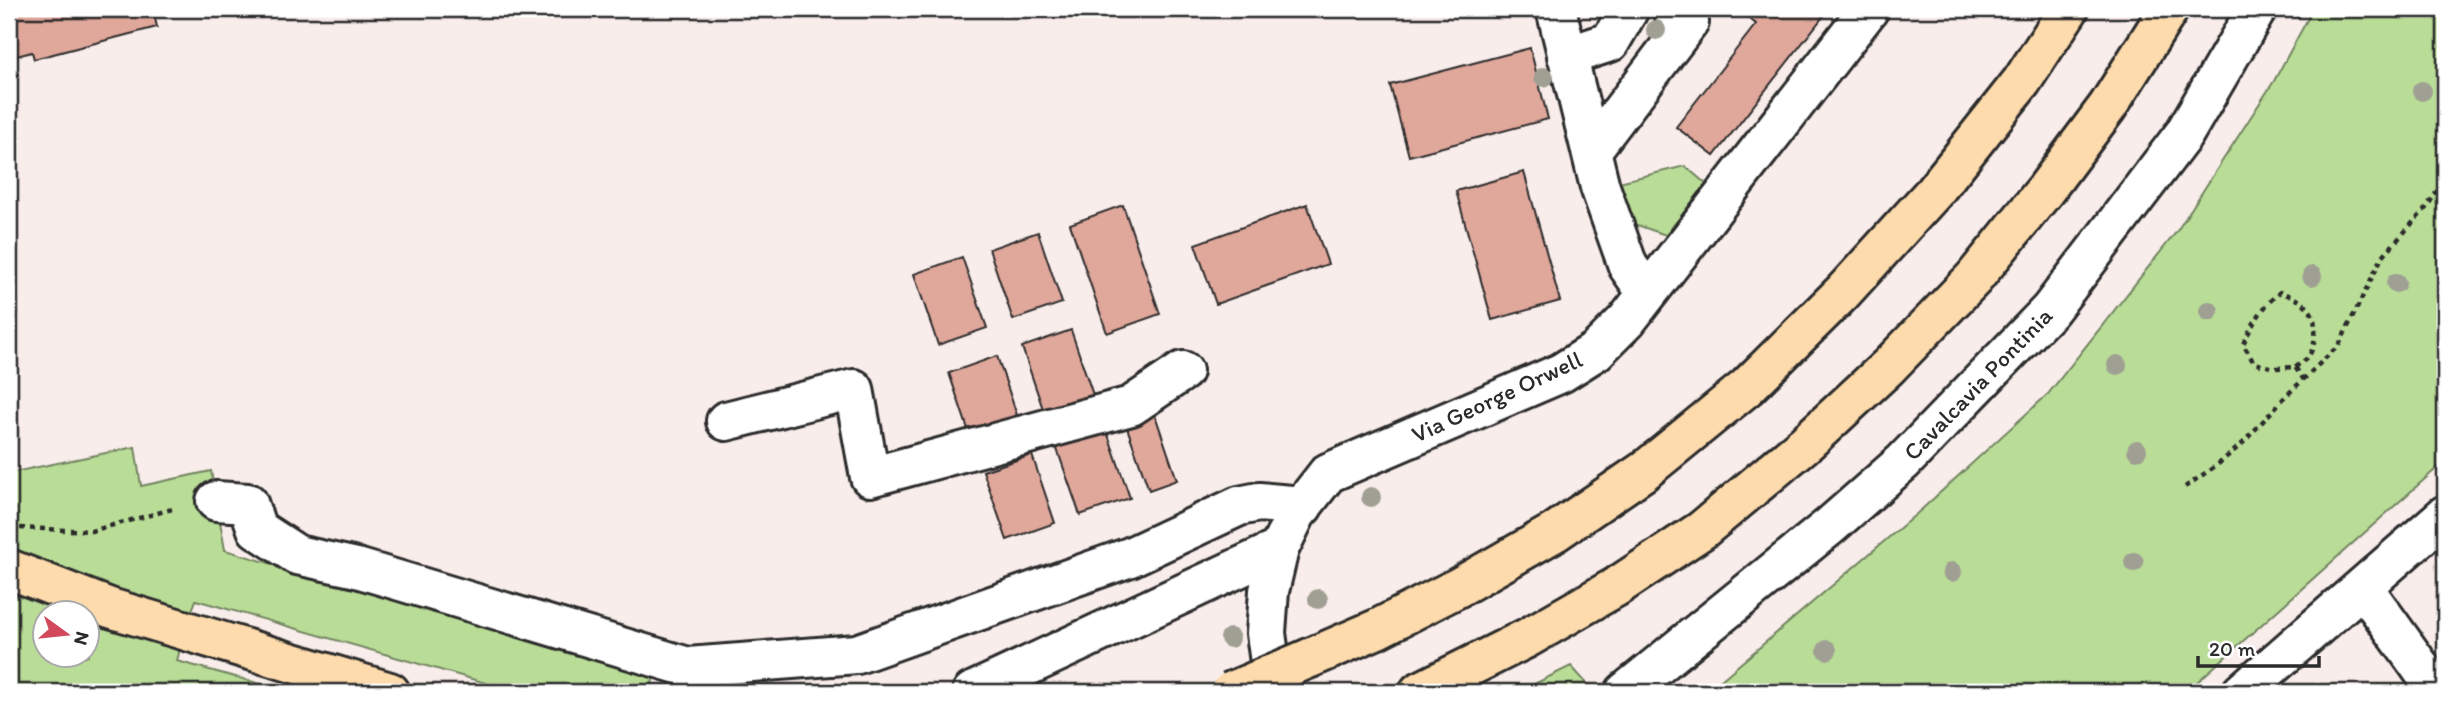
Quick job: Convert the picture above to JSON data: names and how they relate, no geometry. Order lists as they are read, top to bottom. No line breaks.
{"streets":{"street":["Cavalcavia Pontinia","Via George Orwell"]},"scale_bar":"20 m","north":"right"}
